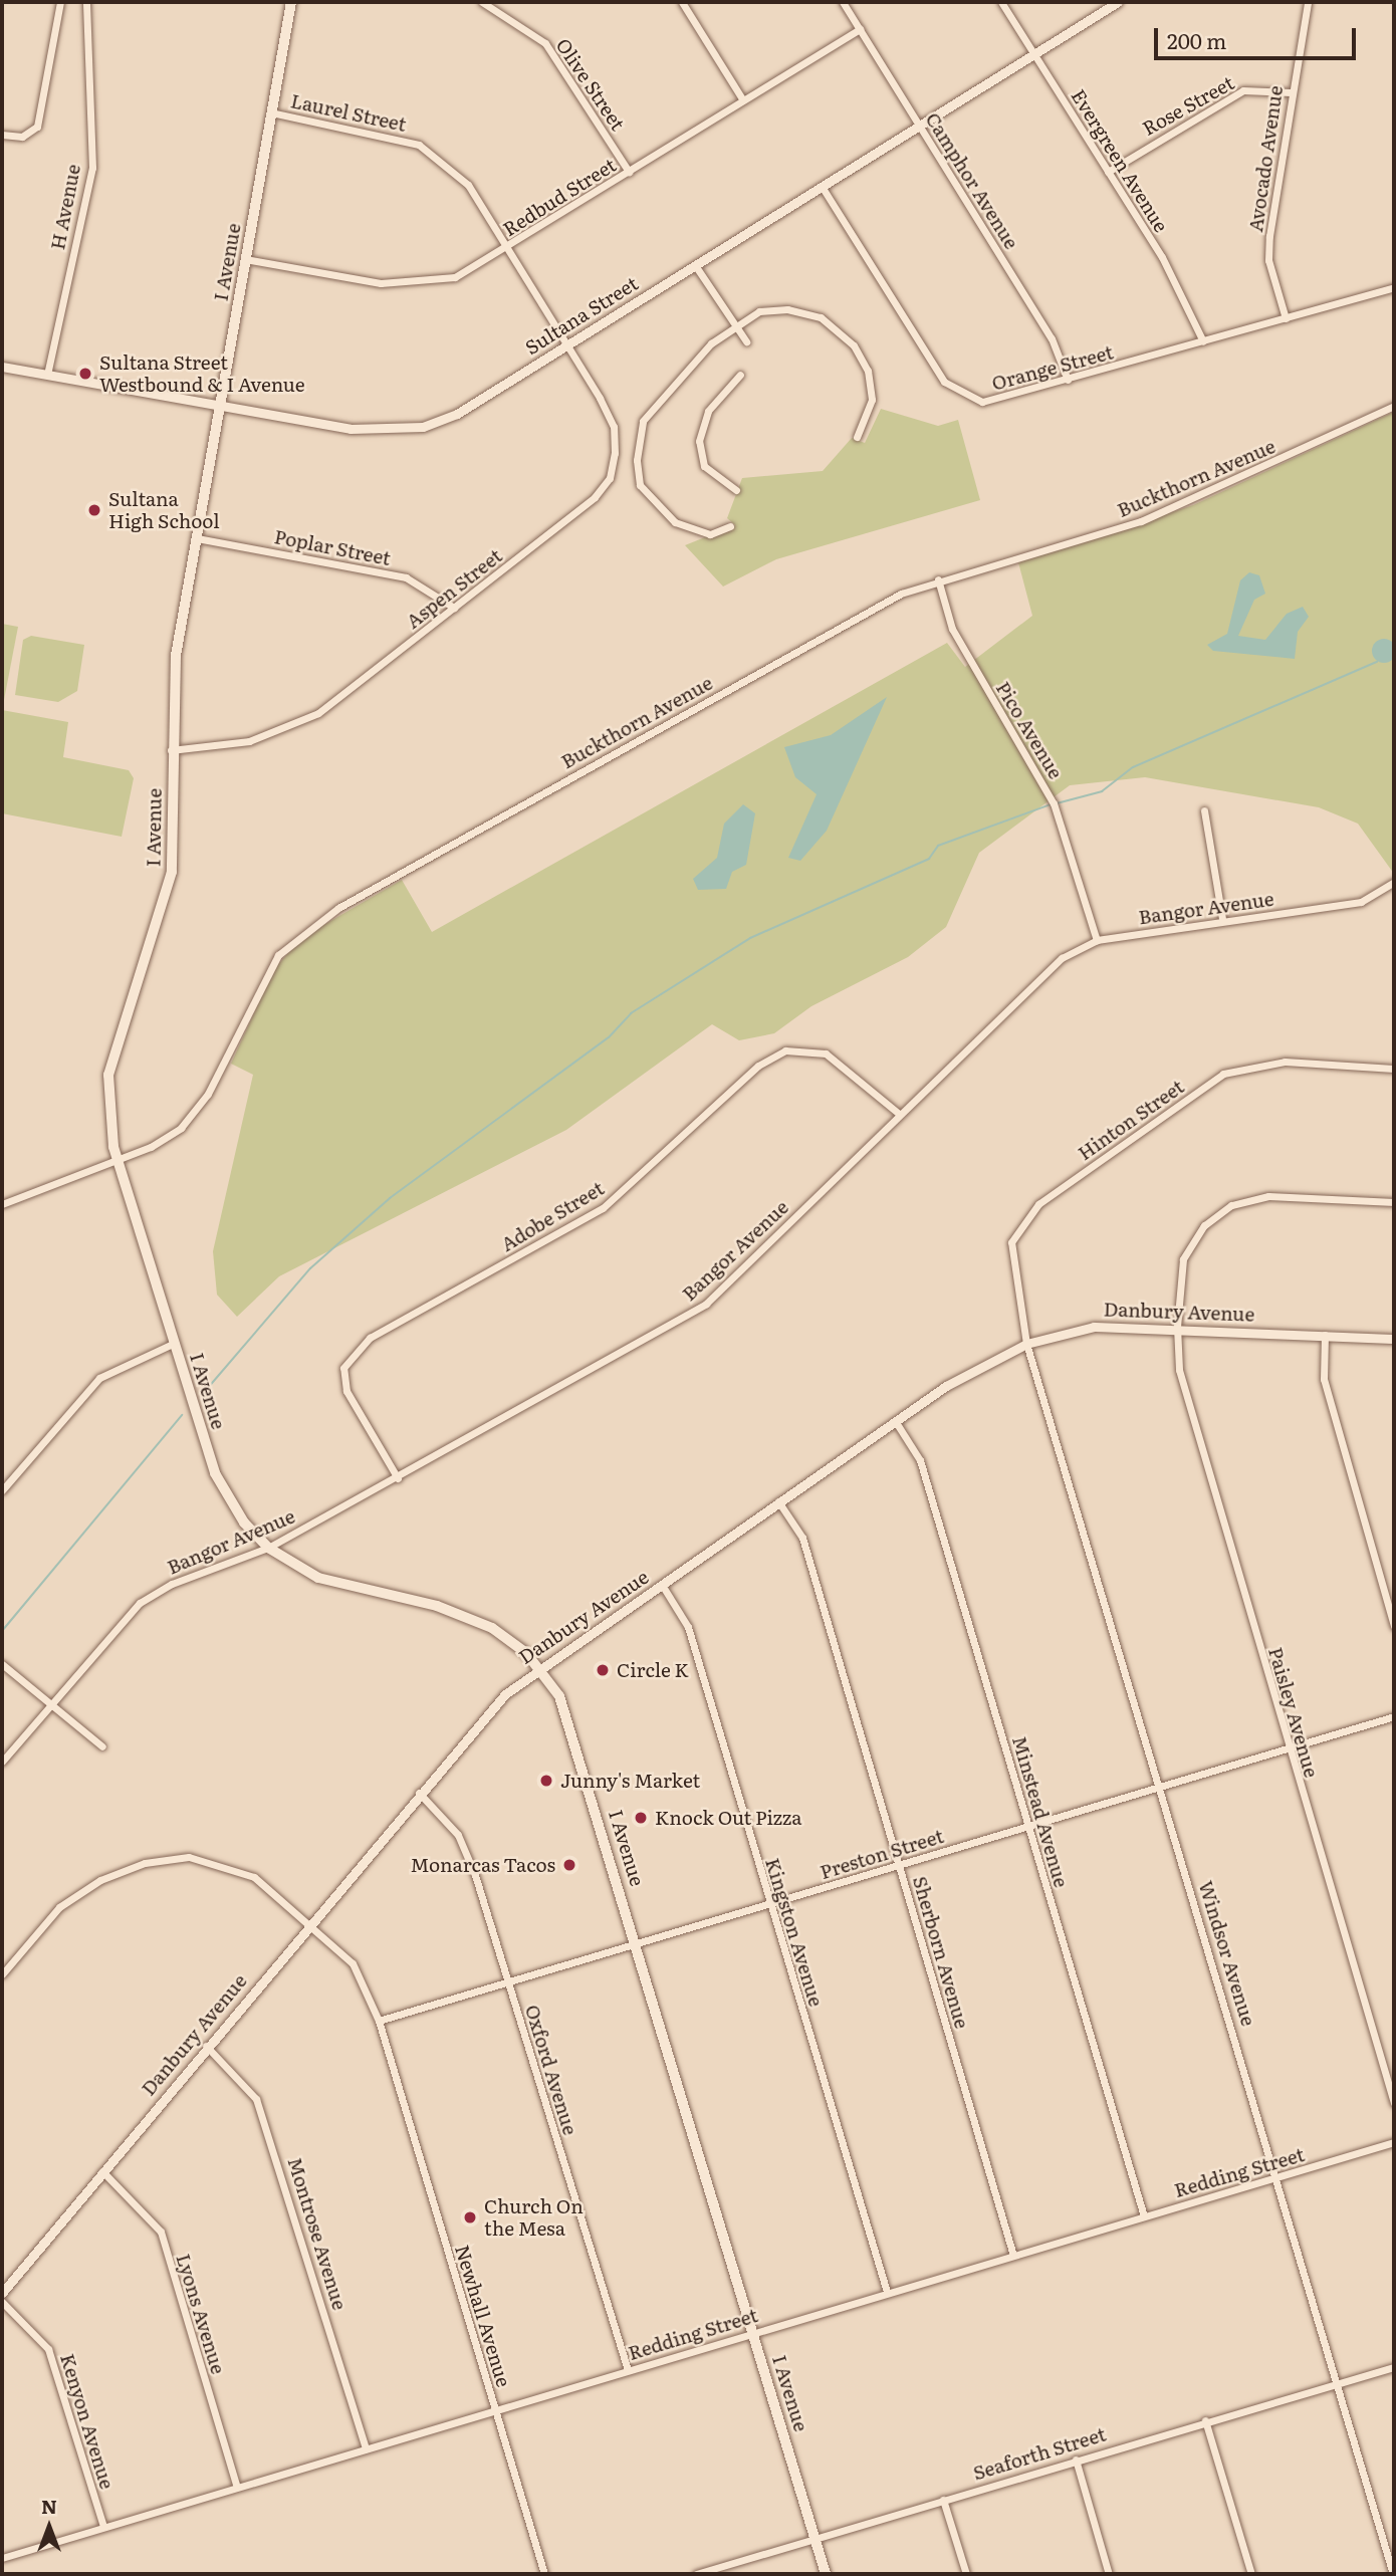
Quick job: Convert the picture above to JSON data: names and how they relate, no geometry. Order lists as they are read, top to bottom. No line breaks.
{"streets":{"main road":["I Avenue"],"street":["Olive Street","Rose Street","Laurel Street","Avocado Avenue","Evergreen Avenue","Camphor Avenue","Redbud Street","H Avenue","Sultana Street","Orange Street","Buckthorn Avenue","Poplar Street","Aspen Street","Pico Avenue","Bangor Avenue","Hinton Street","Adobe Street","Danbury Avenue","Paisley Avenue","Minstead Avenue","Preston Street","Kingston Avenue","Sherborn Avenue","Windsor Avenue","Oxford Avenue","Redding Street","Montrose Avenue","Lyons Avenue","Newhall Avenue","Kenyon Avenue","Seaforth Street"]},"crossings":[["Olive Street","Redbud Street"],["Rose Street","Avocado Avenue"],["Rose Street","Evergreen Avenue"],["Laurel Street","Redbud Street"],["Laurel Street","I Avenue"],["Laurel Street","Sultana Street"],["Laurel Street","Aspen Street"],["Avocado Avenue","Orange Street"],["Evergreen Avenue","Sultana Street"],["Evergreen Avenue","Orange Street"],["Camphor Avenue","Redbud Street"],["Camphor Avenue","Sultana Street"],["Camphor Avenue","Orange Street"],["Redbud Street","I Avenue"],["H Avenue","Sultana Street"],["I Avenue","Sultana Street"],["I Avenue","Buckthorn Avenue"],["I Avenue","Poplar Street"],["I Avenue","Aspen Street"],["I Avenue","Bangor Avenue"],["I Avenue","Danbury Avenue"],["I Avenue","Preston Street"],["I Avenue","Redding Street"],["I Avenue","Seaforth Street"],["Sultana Street","Orange Street"],["Sultana Street","Aspen Street"],["Buckthorn Avenue","Pico Avenue"],["Poplar Street","Aspen Street"],["Pico Avenue","Bangor Avenue"],["Bangor Avenue","Adobe Street"],["Hinton Street","Danbury Avenue"],["Hinton Street","Windsor Avenue"],["Danbury Avenue","Paisley Avenue"],["Danbury Avenue","Minstead Avenue"],["Danbury Avenue","Kingston Avenue"],["Danbury Avenue","Sherborn Avenue"],["Danbury Avenue","Windsor Avenue"],["Danbury Avenue","Oxford Avenue"],["Danbury Avenue","Montrose Avenue"],["Danbury Avenue","Lyons Avenue"],["Danbury Avenue","Newhall Avenue"],["Paisley Avenue","Preston Street"],["Minstead Avenue","Preston Street"],["Minstead Avenue","Redding Street"],["Preston Street","Kingston Avenue"],["Preston Street","Sherborn Avenue"],["Preston Street","Windsor Avenue"],["Preston Street","Oxford Avenue"],["Preston Street","Newhall Avenue"],["Kingston Avenue","Redding Street"],["Sherborn Avenue","Redding Street"],["Windsor Avenue","Redding Street"],["Windsor Avenue","Seaforth Street"],["Oxford Avenue","Redding Street"],["Redding Street","Montrose Avenue"],["Redding Street","Lyons Avenue"],["Redding Street","Newhall Avenue"],["Redding Street","Kenyon Avenue"]],"places":["Sultana Street Westbound & I Avenue","Sultana High School","Circle K","Junny's Market","Knock Out Pizza","Monarcas Tacos","Church On the Mesa"],"scale_bar":"200 m","north":"top"}
